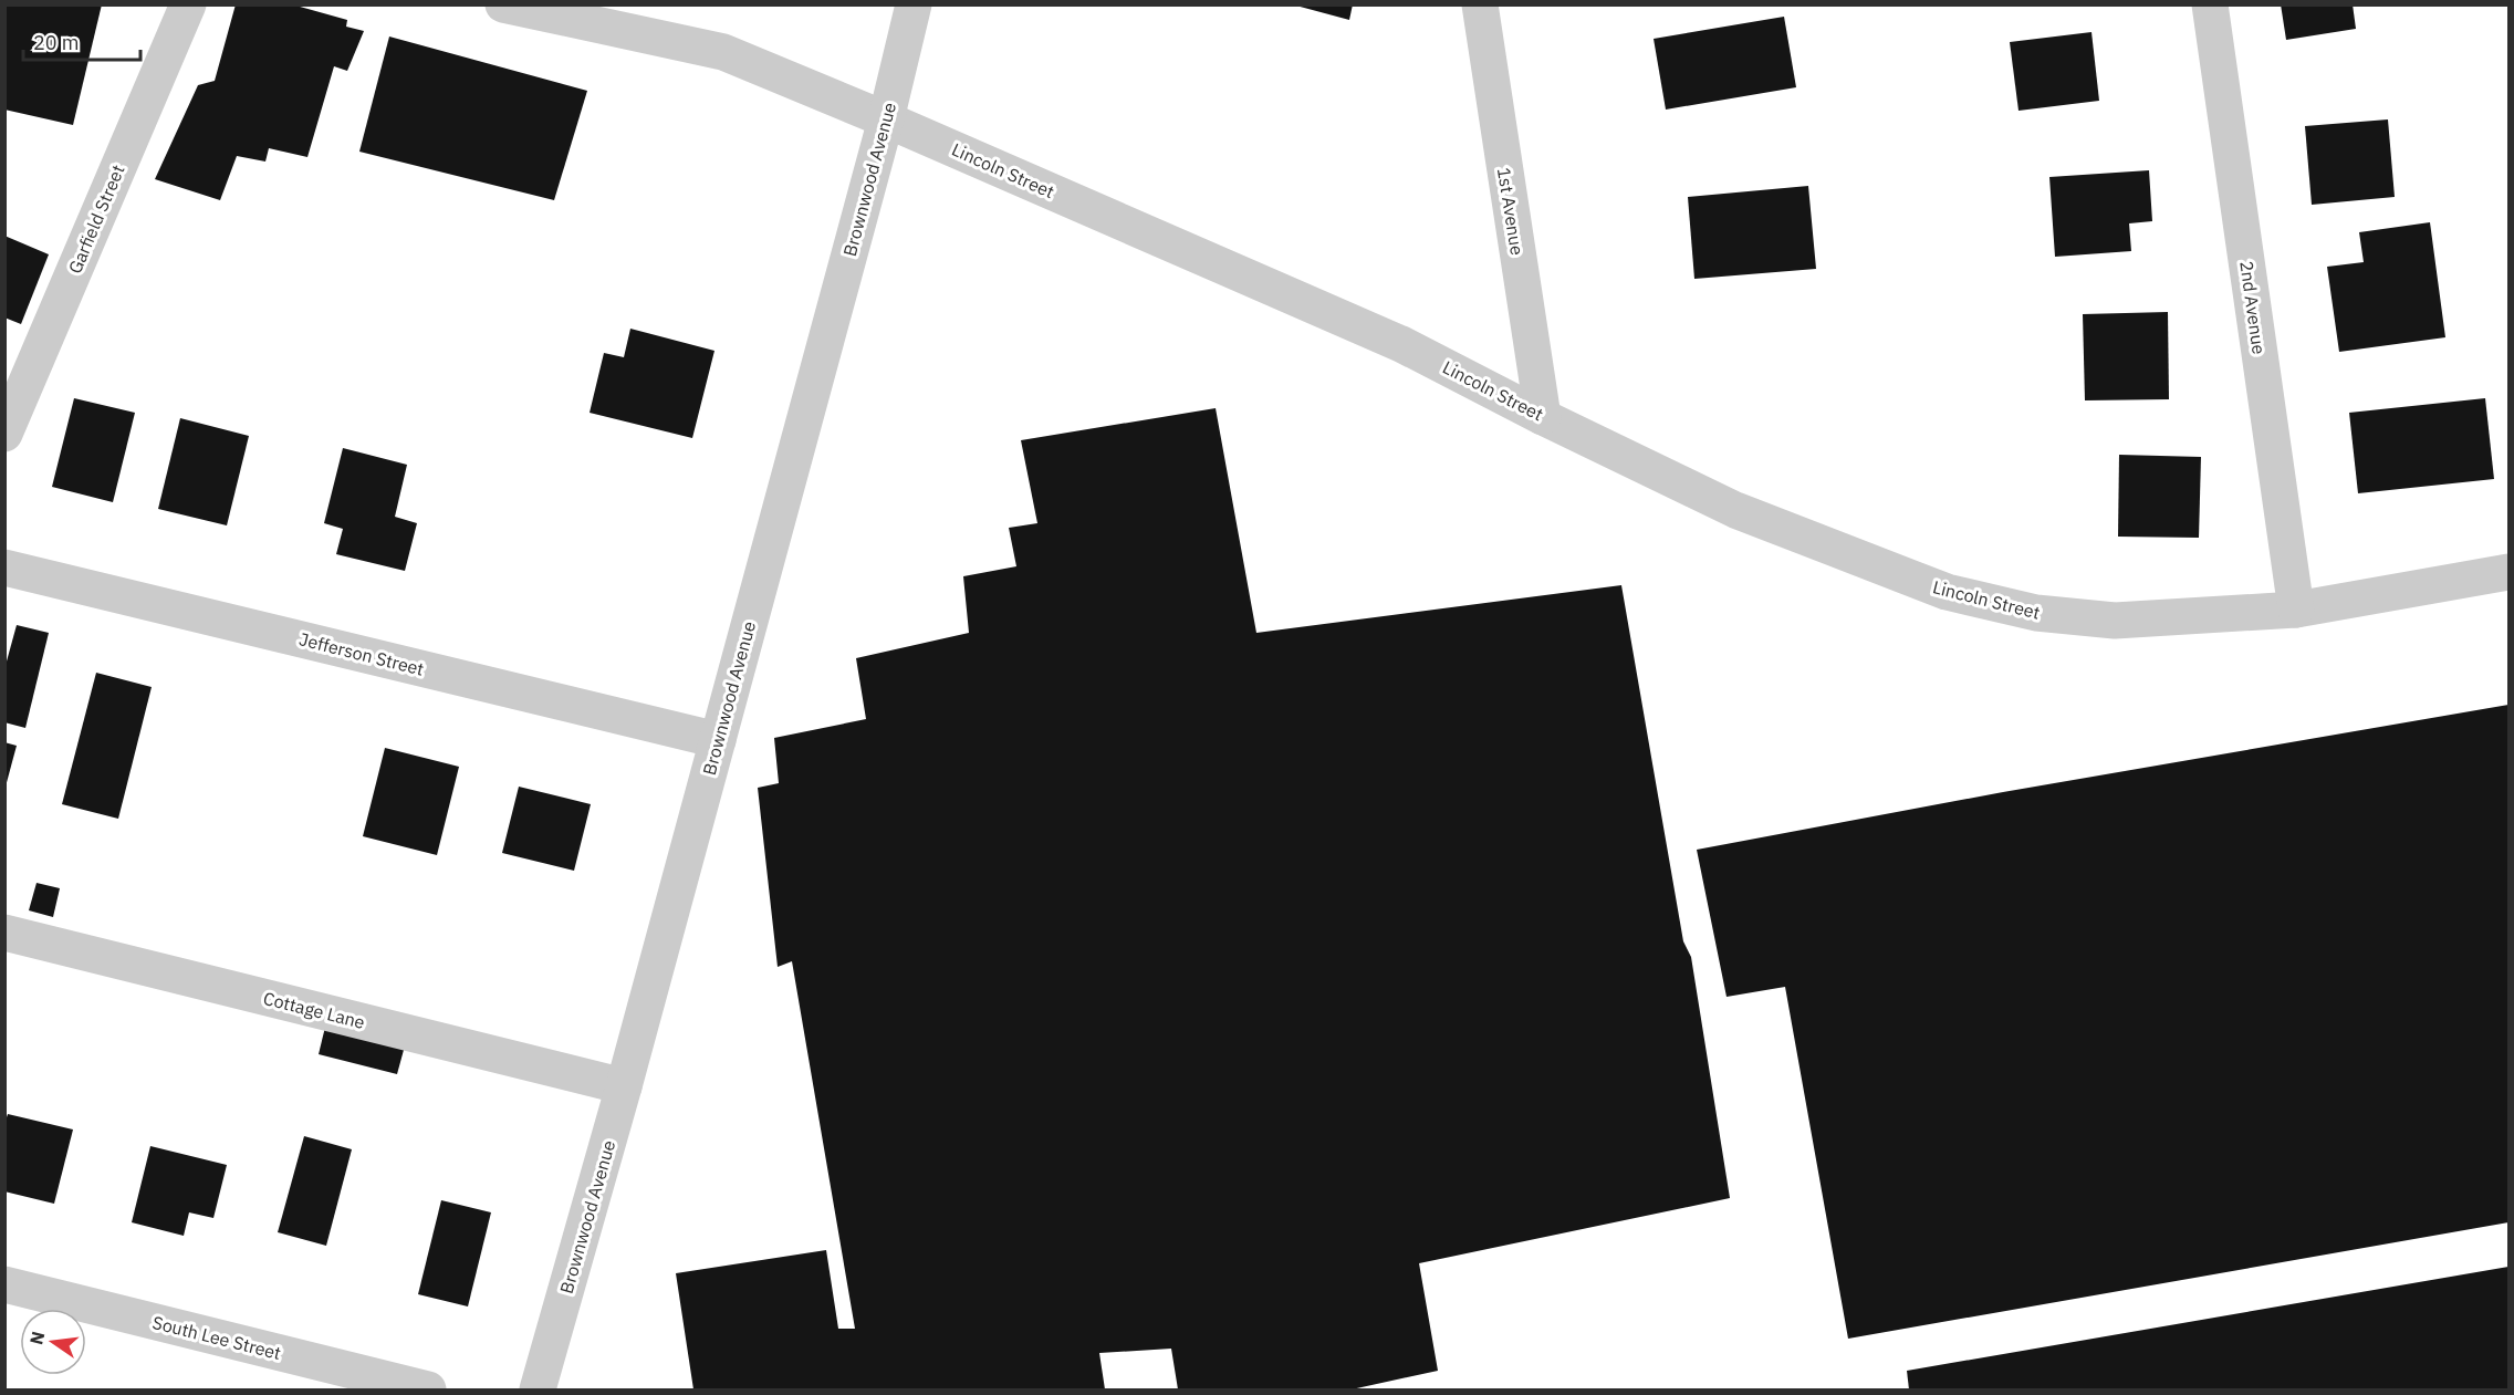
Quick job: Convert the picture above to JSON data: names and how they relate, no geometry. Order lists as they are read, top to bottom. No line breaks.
{"streets":{"street":["Lincoln Street","Brownwood Avenue","1st Avenue","Garfield Street","2nd Avenue","Jefferson Street","Cottage Lane","South Lee Street"]},"crossings":[["Lincoln Street","Brownwood Avenue"],["Lincoln Street","1st Avenue"],["Lincoln Street","2nd Avenue"],["Brownwood Avenue","Jefferson Street"],["Brownwood Avenue","Cottage Lane"]],"scale_bar":"20 m","north":"left"}
